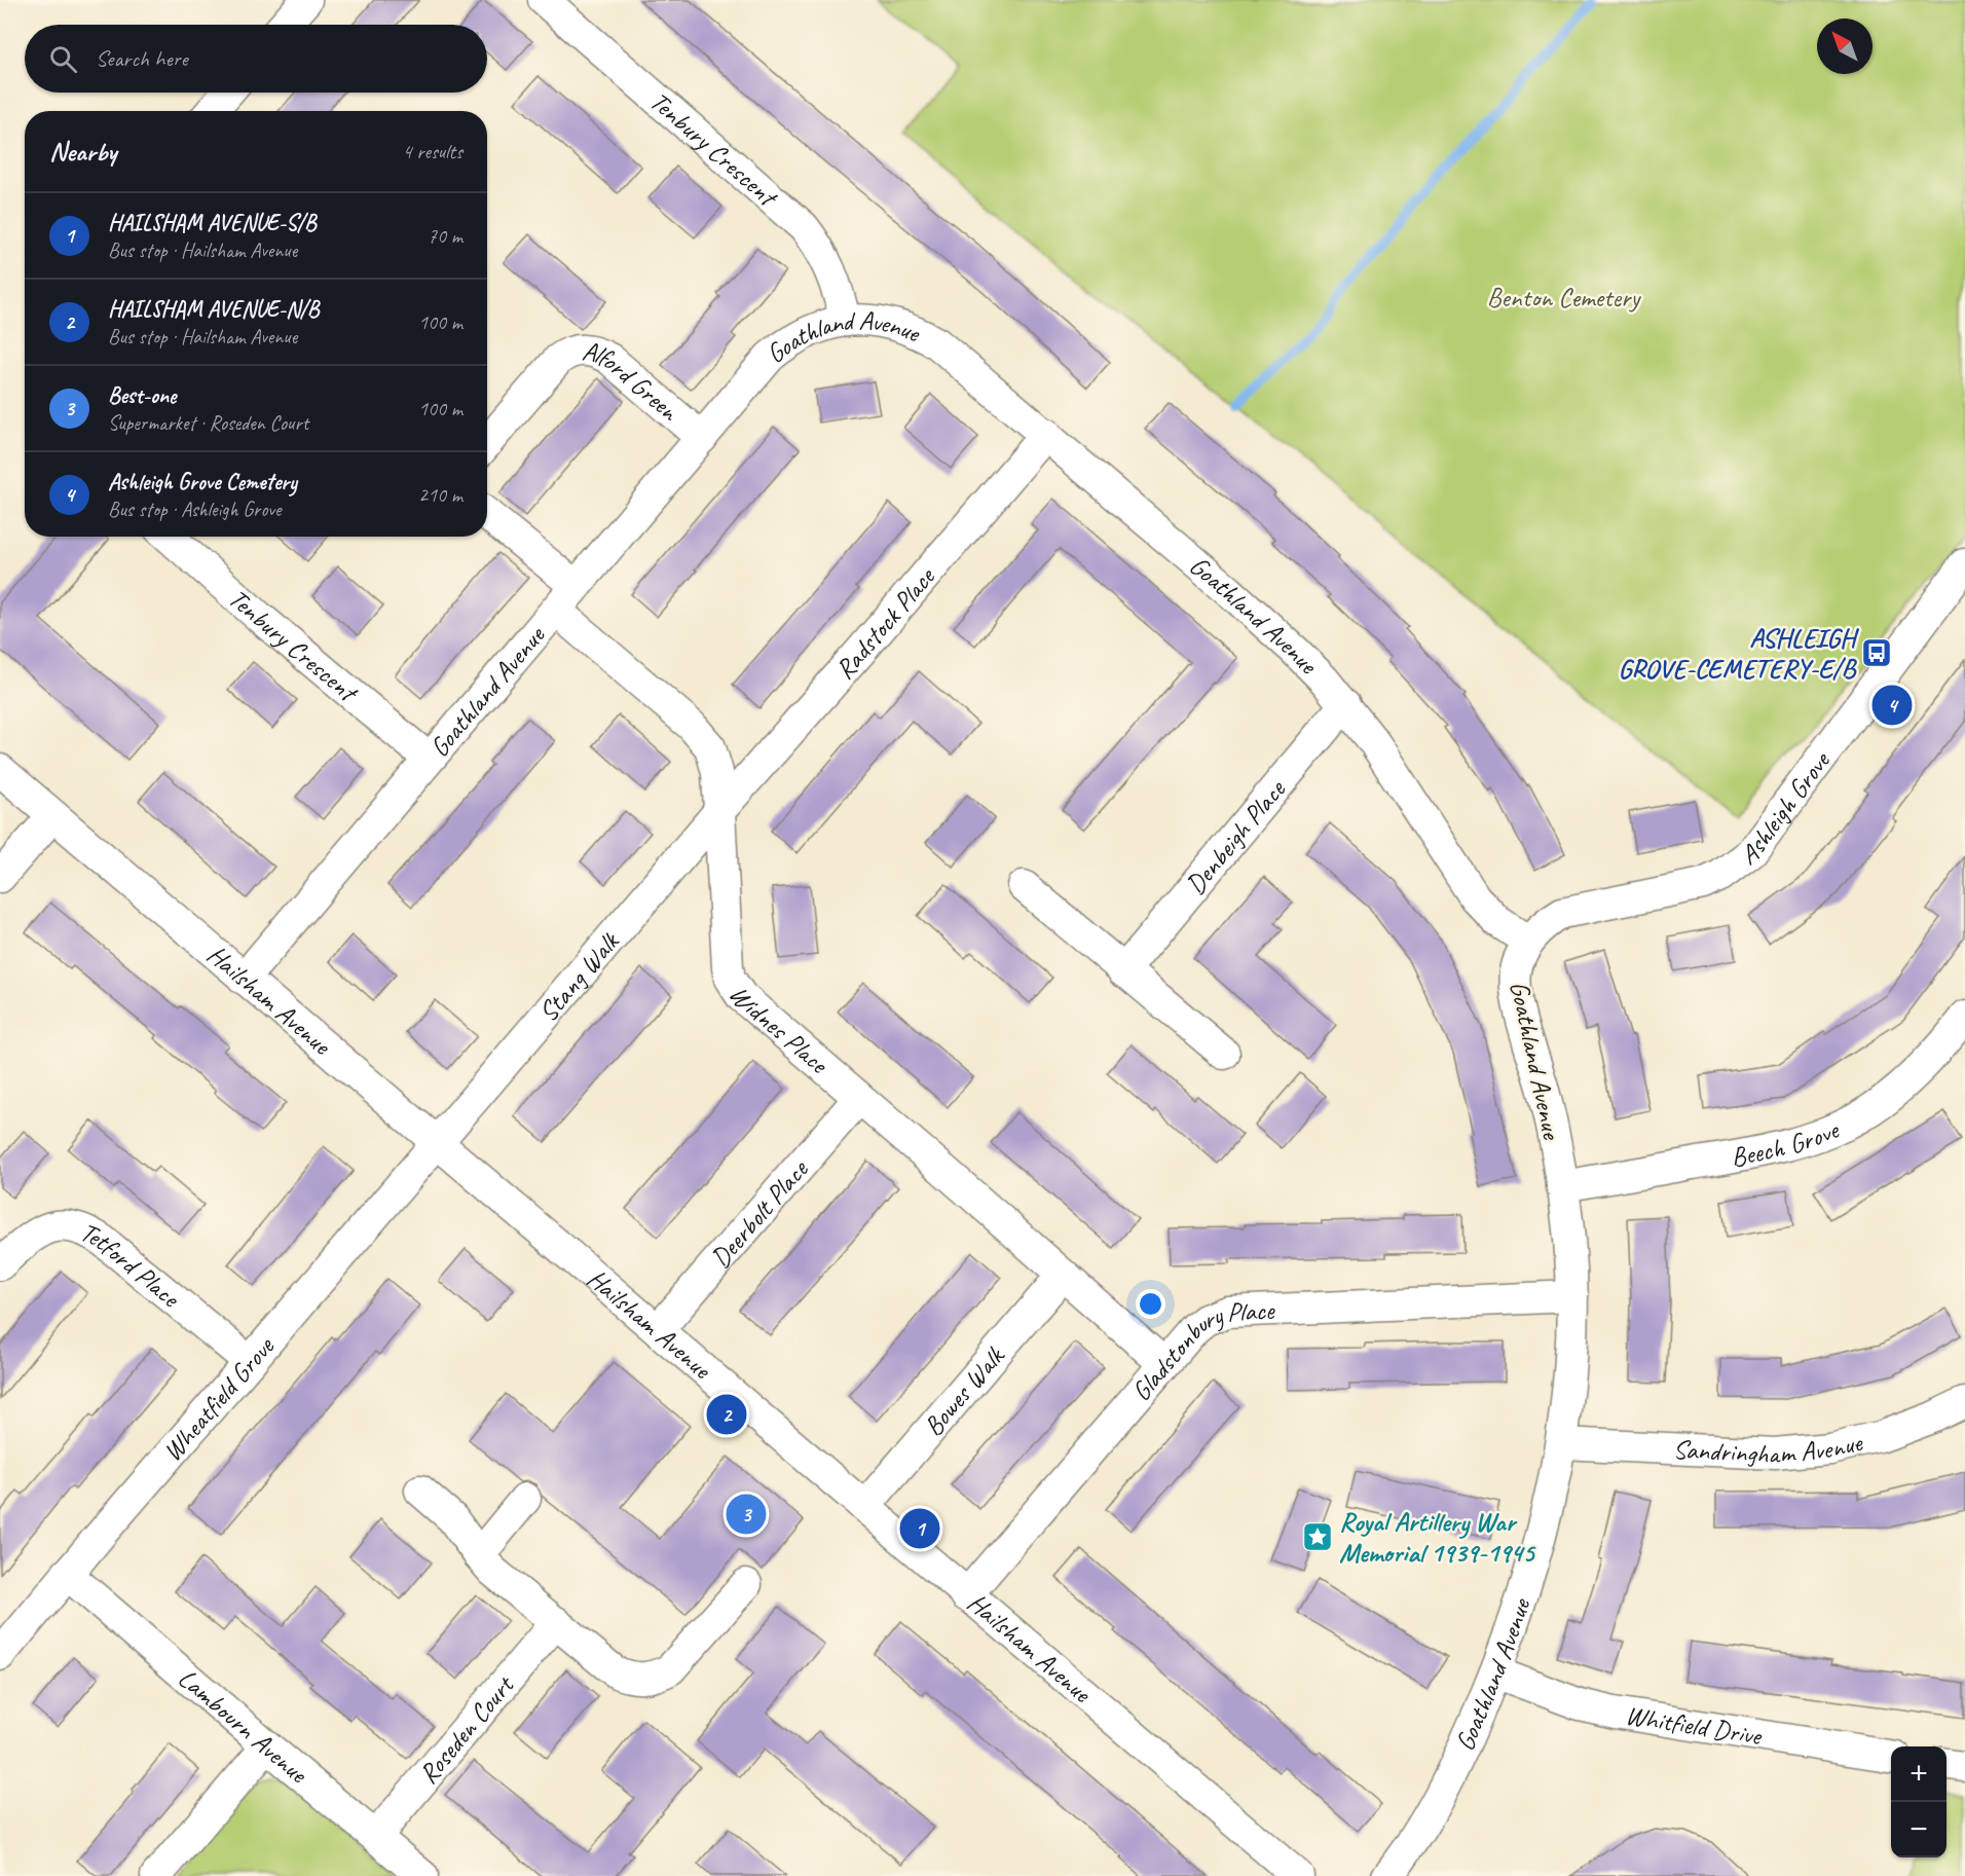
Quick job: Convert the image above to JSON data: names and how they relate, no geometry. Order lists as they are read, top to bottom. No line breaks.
{"streets":{"street":["Tenbury Crescent","Goathland Avenue","Alford Green","Radstock Place","Ashleigh Grove","Denbeigh Place","Stang Walk","Hailsham Avenue","Widnes Place","Beech Grove","Deerbolt Place","Tetford Place","Gladstonbury Place","Bowes Walk","Wheatfield Grove","Sandringham Avenue","Lambourn Avenue","Whitfield Drive","Roseden Court"]},"crossings":[["Tenbury Crescent","Goathland Avenue"],["Goathland Avenue","Alford Green"],["Goathland Avenue","Radstock Place"],["Goathland Avenue","Ashleigh Grove"],["Goathland Avenue","Denbeigh Place"],["Goathland Avenue","Hailsham Avenue"],["Goathland Avenue","Widnes Place"],["Goathland Avenue","Beech Grove"],["Goathland Avenue","Gladstonbury Place"],["Goathland Avenue","Sandringham Avenue"],["Goathland Avenue","Whitfield Drive"],["Radstock Place","Stang Walk"],["Radstock Place","Widnes Place"],["Stang Walk","Hailsham Avenue"],["Stang Walk","Widnes Place"],["Stang Walk","Wheatfield Grove"],["Hailsham Avenue","Deerbolt Place"],["Hailsham Avenue","Gladstonbury Place"],["Hailsham Avenue","Bowes Walk"],["Hailsham Avenue","Wheatfield Grove"],["Widnes Place","Deerbolt Place"],["Widnes Place","Gladstonbury Place"],["Widnes Place","Bowes Walk"],["Tetford Place","Wheatfield Grove"],["Wheatfield Grove","Lambourn Avenue"],["Lambourn Avenue","Roseden Court"]],"parks":["Benton Cemetery"],"places":{"bus stop":["ASHLEIGH GROVE-CEMETERY-E/B"],"place":["Royal Artillery War Memorial 1939-1945"]},"north":"top left","page":{"search":"Search here","heading":["Nearby","4 results"],"list":[{"mark":"1","name":"HAILSHAM AVENUE-S/B","note":"Bus stop · Hailsham Avenue","value":"70 m"},{"mark":"2","name":"HAILSHAM AVENUE-N/B","note":"Bus stop · Hailsham Avenue","value":"100 m"},{"mark":"3","name":"Best-one","note":"Supermarket · Roseden Court","value":"100 m"},{"mark":"4","name":"Ashleigh Grove Cemetery","note":"Bus stop · Ashleigh Grove","value":"210 m"}],"pins":["4","2","3","1"],"map_buttons":["+","−"]}}
